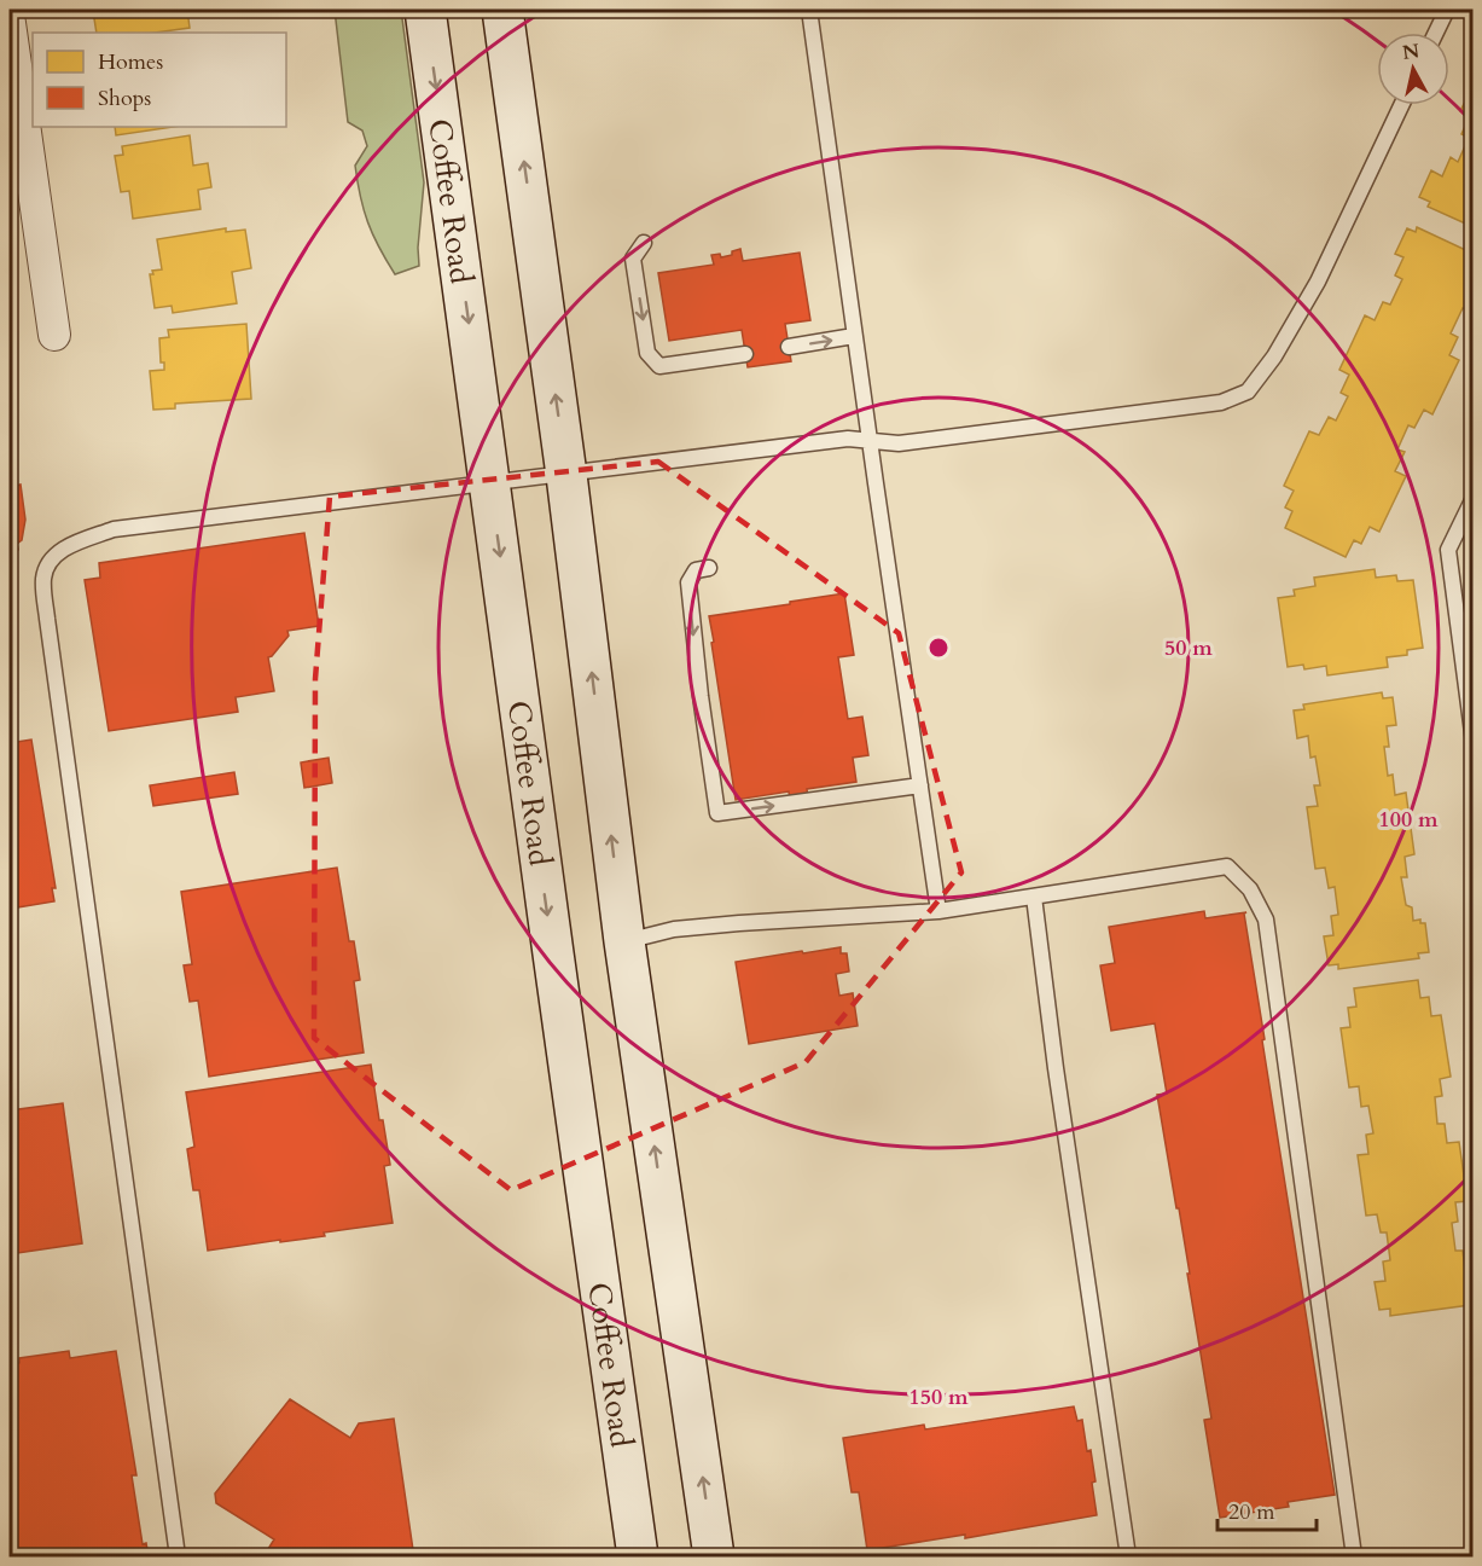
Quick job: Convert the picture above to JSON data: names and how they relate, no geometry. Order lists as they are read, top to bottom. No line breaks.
{"streets":{"main road":["Coffee Road"]},"legend":["Homes","Shops"],"scale_bar":"20 m","north":"top","rings":["50 m","100 m","150 m"]}
